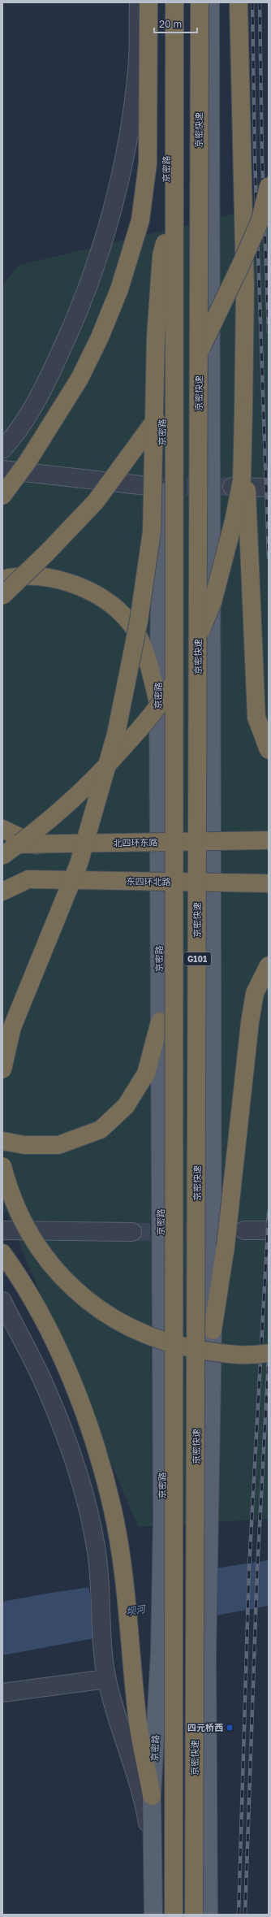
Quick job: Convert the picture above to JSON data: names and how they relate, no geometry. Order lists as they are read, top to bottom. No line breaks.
{"streets":{"highway":["京密快速","北四环东路","东四环北路","G101"],"main road":["京密路"]},"water":["坝河"],"places":{"transit":["四元桥西"]},"scale_bar":"20 m"}
